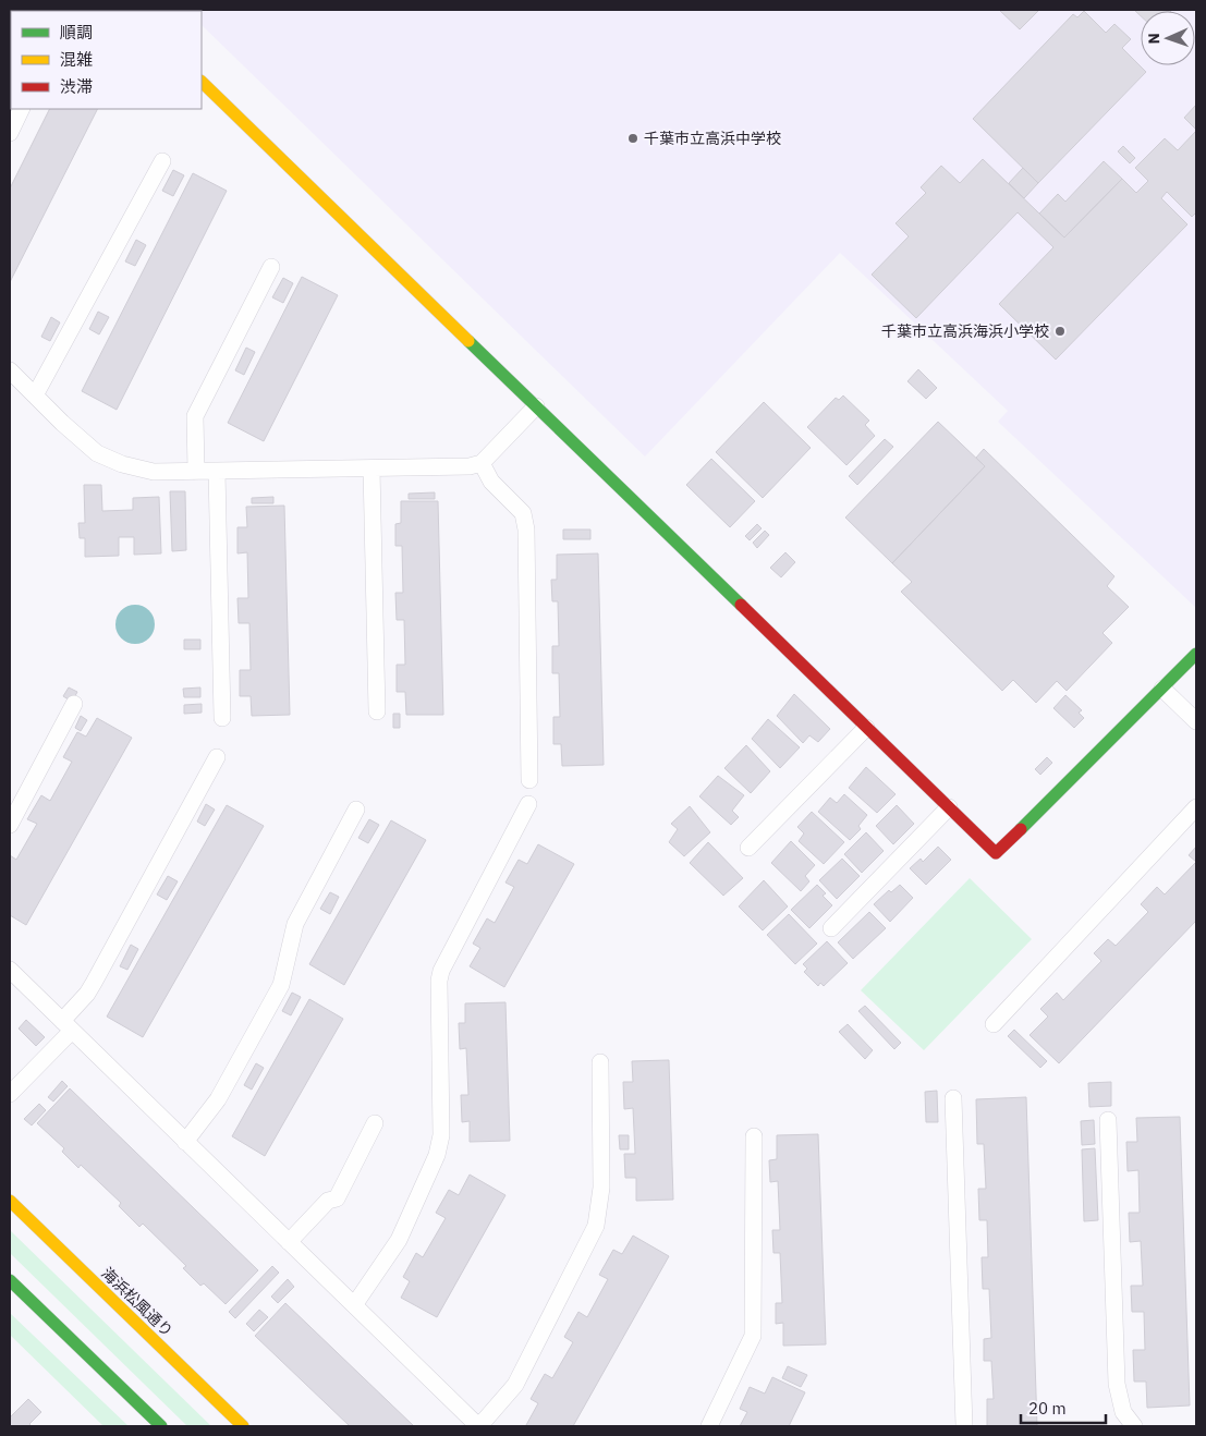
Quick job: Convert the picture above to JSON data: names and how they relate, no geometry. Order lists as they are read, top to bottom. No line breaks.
{"streets":{"street":["海浜松風通り"]},"places":["千葉市立高浜中学校","千葉市立高浜海浜小学校"],"legend":["順調","混雑","渋滞"],"scale_bar":"20 m","north":"left"}
